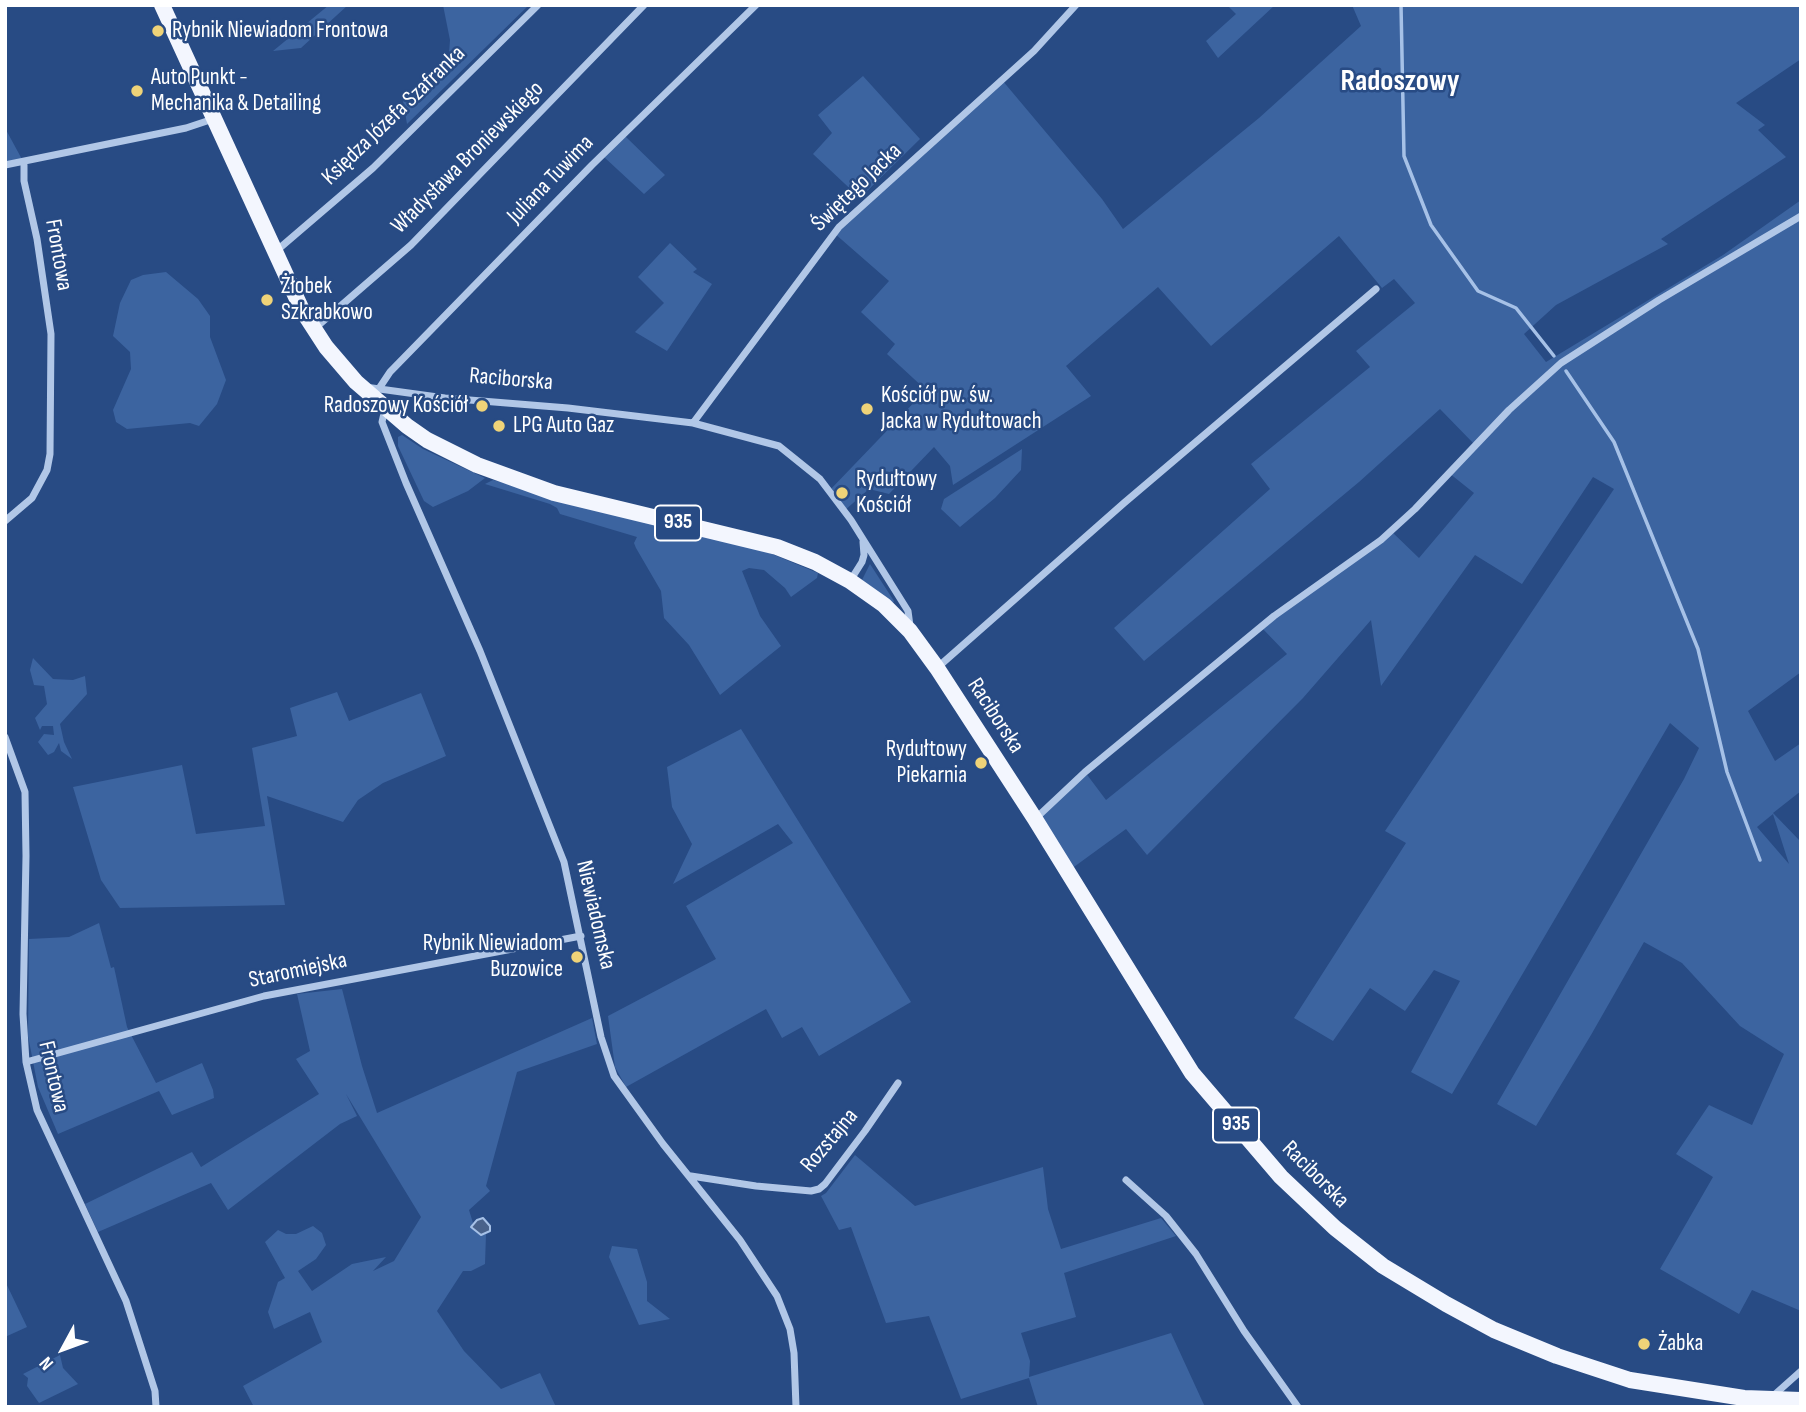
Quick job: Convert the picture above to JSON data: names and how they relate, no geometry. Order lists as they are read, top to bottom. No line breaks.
{"streets":{"main road":["Raciborska","935"],"street":["Księdza Józefa Szafranka","Władysława Broniewskiego","Juliana Tuwima","Świętego Jacka","Frontowa","Niewiadomska","Staromiejska","Rozstajna"]},"crossings":[["Księdza Józefa Szafranka","Raciborska"],["Władysława Broniewskiego","Raciborska"],["Juliana Tuwima","Raciborska"],["Świętego Jacka","Raciborska"],["Frontowa","Staromiejska"],["Raciborska","Niewiadomska"],["Niewiadomska","Staromiejska"],["Niewiadomska","Rozstajna"]],"districts":["Radoszowy"],"places":["Rybnik Niewiadom Frontowa","Auto Punkt - Mechanika & Detailing","Żłobek Szkrabkowo","Radoszowy Kościół","Kościół pw. św. Jacka w Rydułtowach","LPG Auto Gaz","Rydułtowy Kościół","Rydułtowy Piekarnia","Rybnik Niewiadom Buzowice","Żabka"],"north":"bottom left"}
